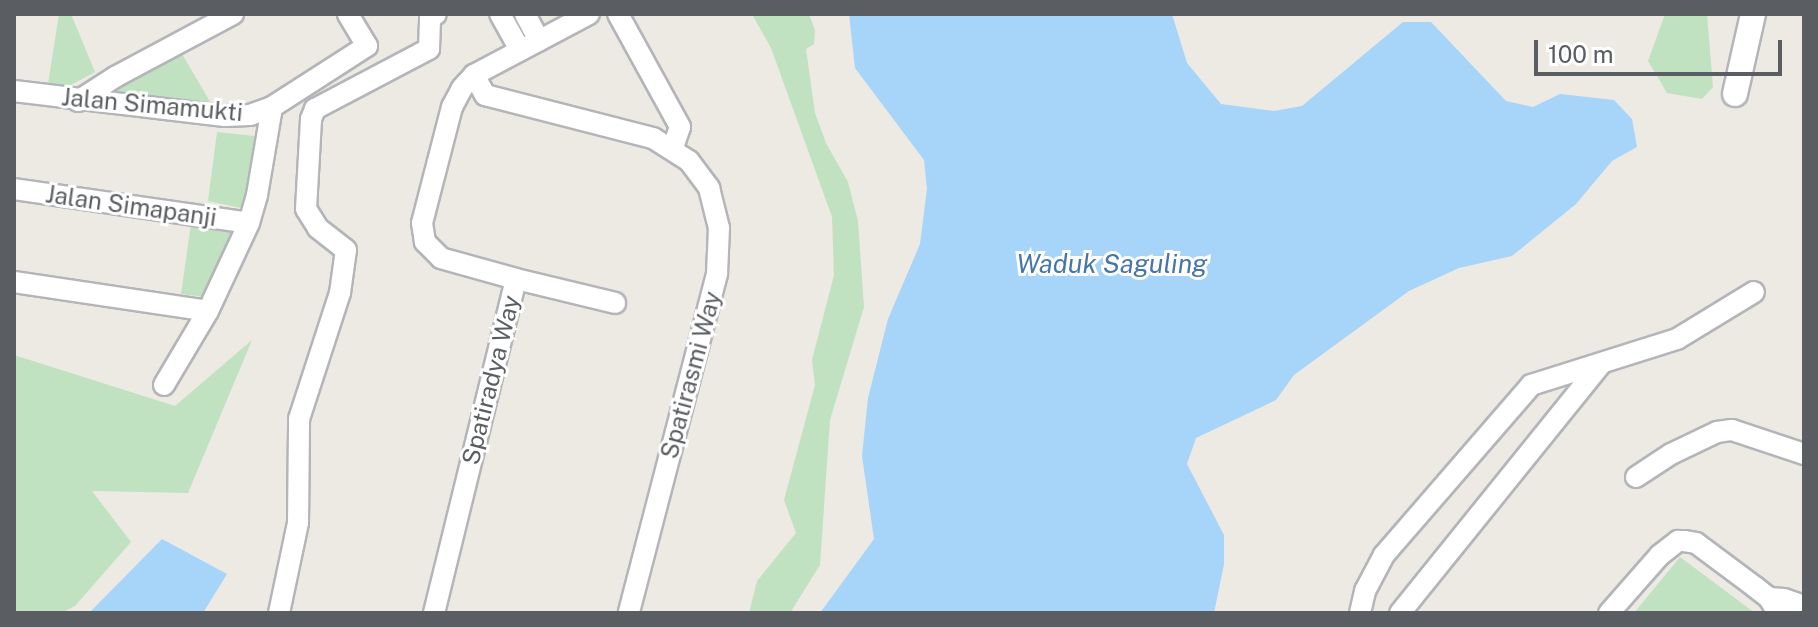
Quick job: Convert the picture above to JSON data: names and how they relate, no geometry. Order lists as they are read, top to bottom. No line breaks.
{"streets":{"street":["Jalan Simamukti","Jalan Simapanji","Spatirasmi Way","Spatiradya Way"]},"crossings":[["Spatirasmi Way","Spatiradya Way"]],"water":["Waduk Saguling"],"scale_bar":"100 m"}
